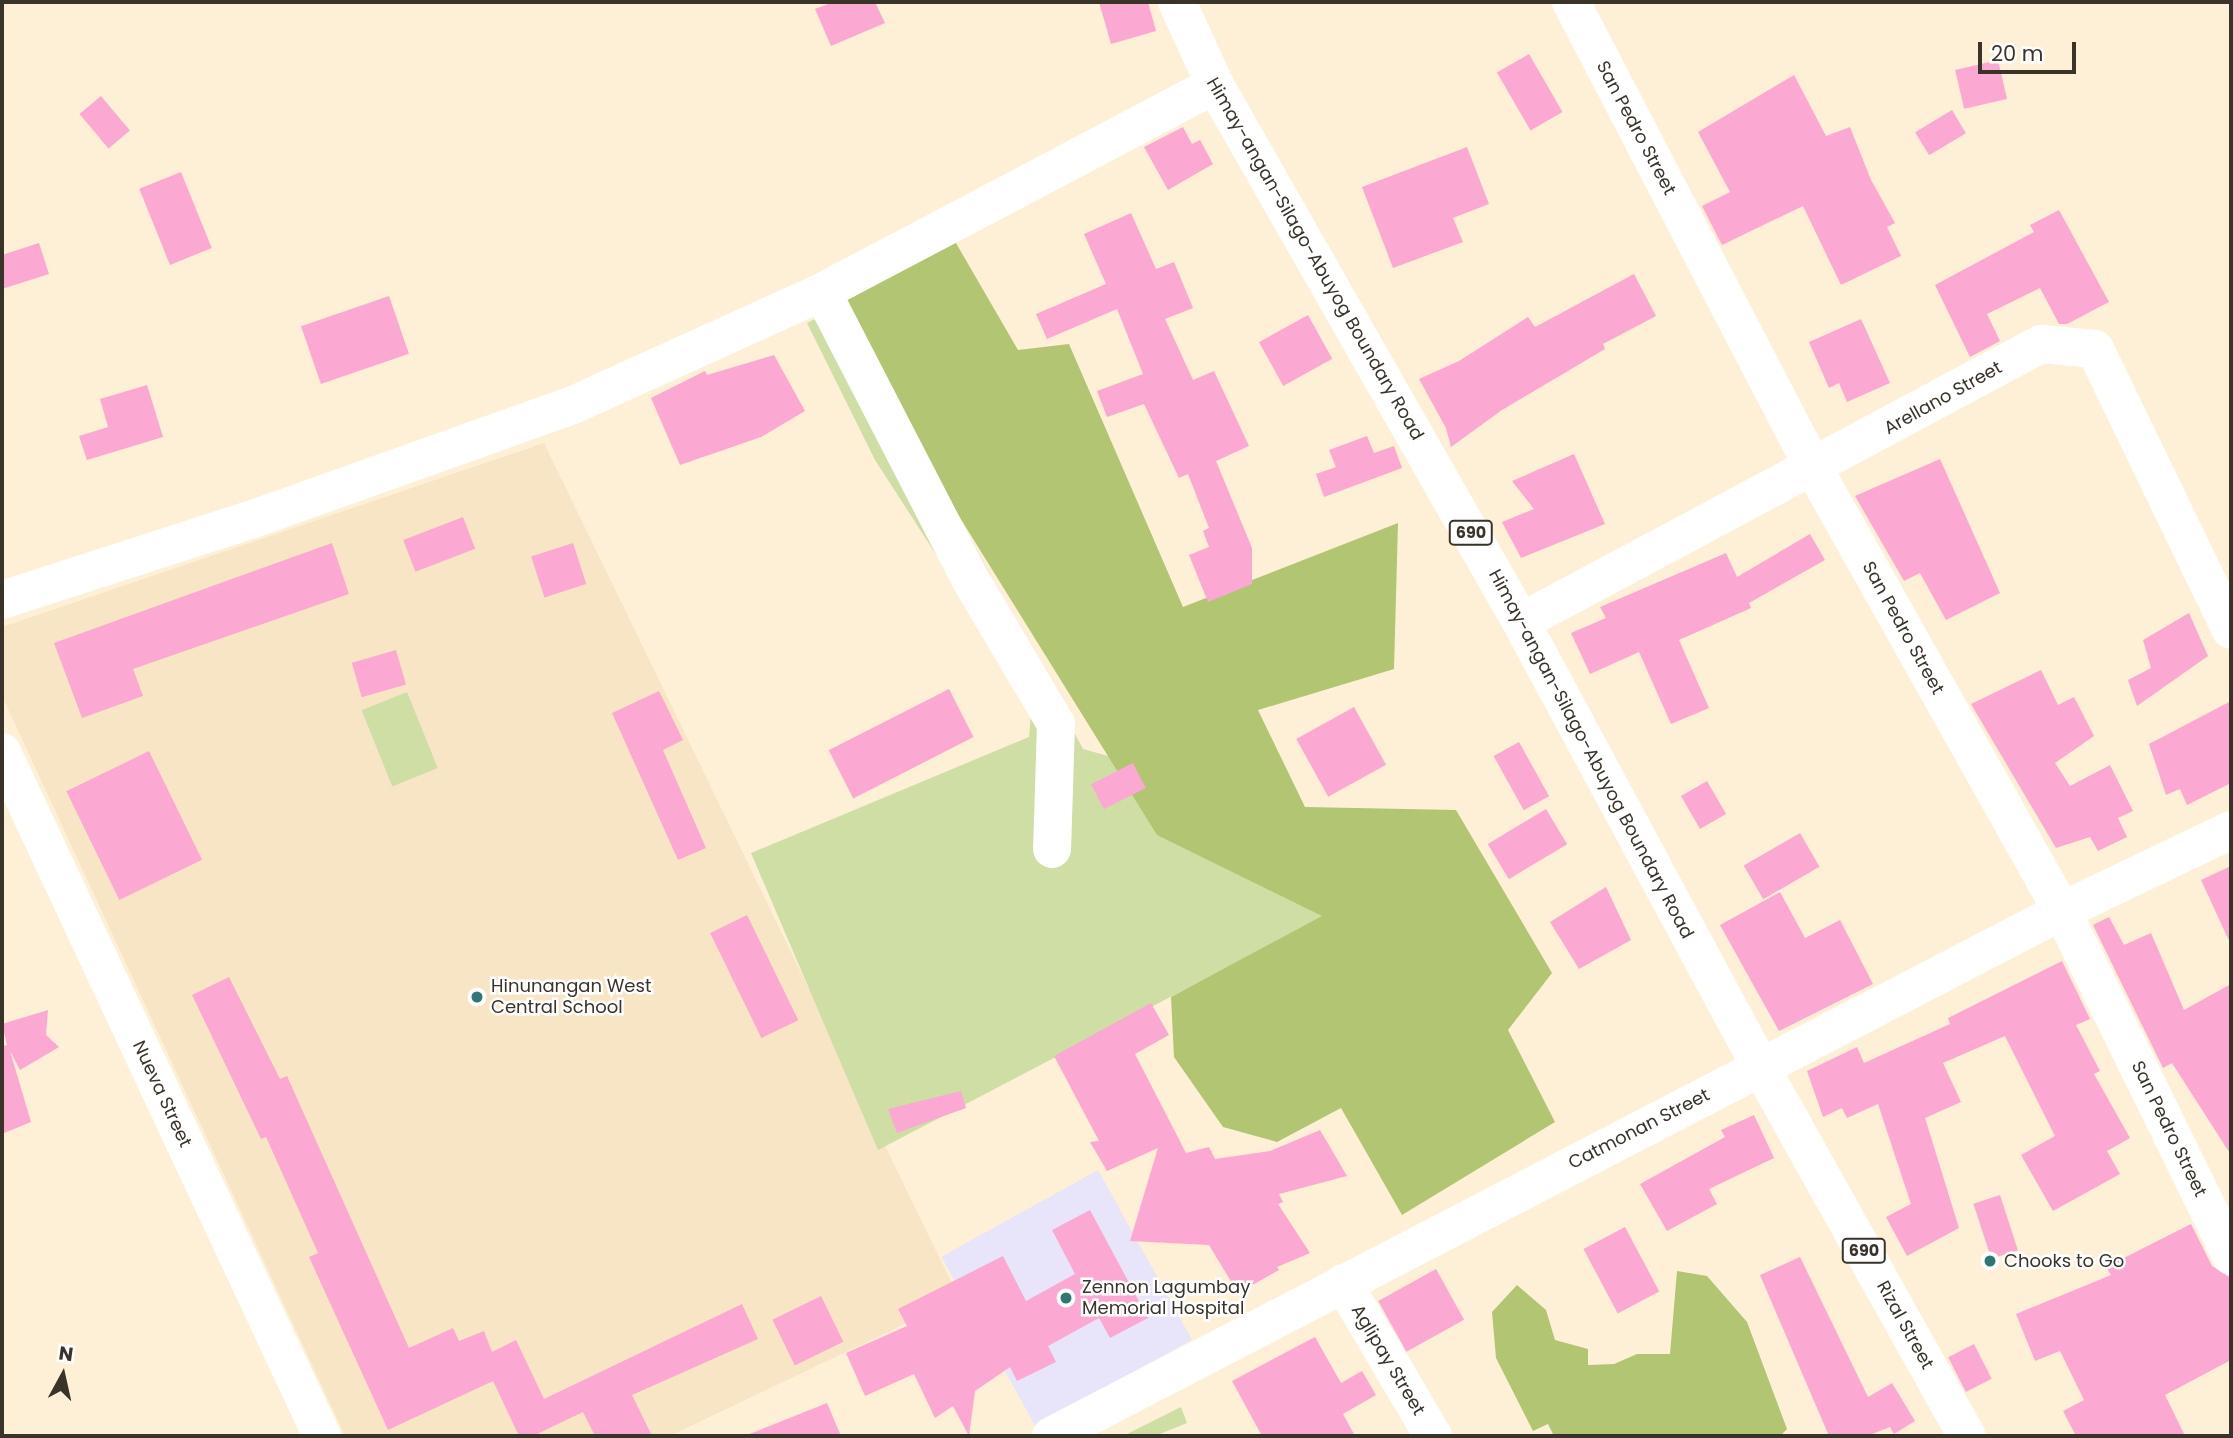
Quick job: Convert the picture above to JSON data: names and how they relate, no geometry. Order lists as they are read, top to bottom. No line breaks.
{"streets":{"street":["San Pedro Street","Himay-angan-Silago-Abuyog Boundary Road","Arellano Street","690","Nueva Street","Catmonan Street","Rizal Street","Aglipay Street"]},"crossings":[["San Pedro Street","Arellano Street"],["San Pedro Street","Catmonan Street"],["Himay-angan-Silago-Abuyog Boundary Road","Arellano Street"],["Himay-angan-Silago-Abuyog Boundary Road","Catmonan Street"],["Himay-angan-Silago-Abuyog Boundary Road","Rizal Street"],["Catmonan Street","Rizal Street"],["Catmonan Street","Aglipay Street"]],"places":["Hinunangan West Central School","Chooks to Go","Zennon Lagumbay Memorial Hospital"],"scale_bar":"20 m","north":"top"}
